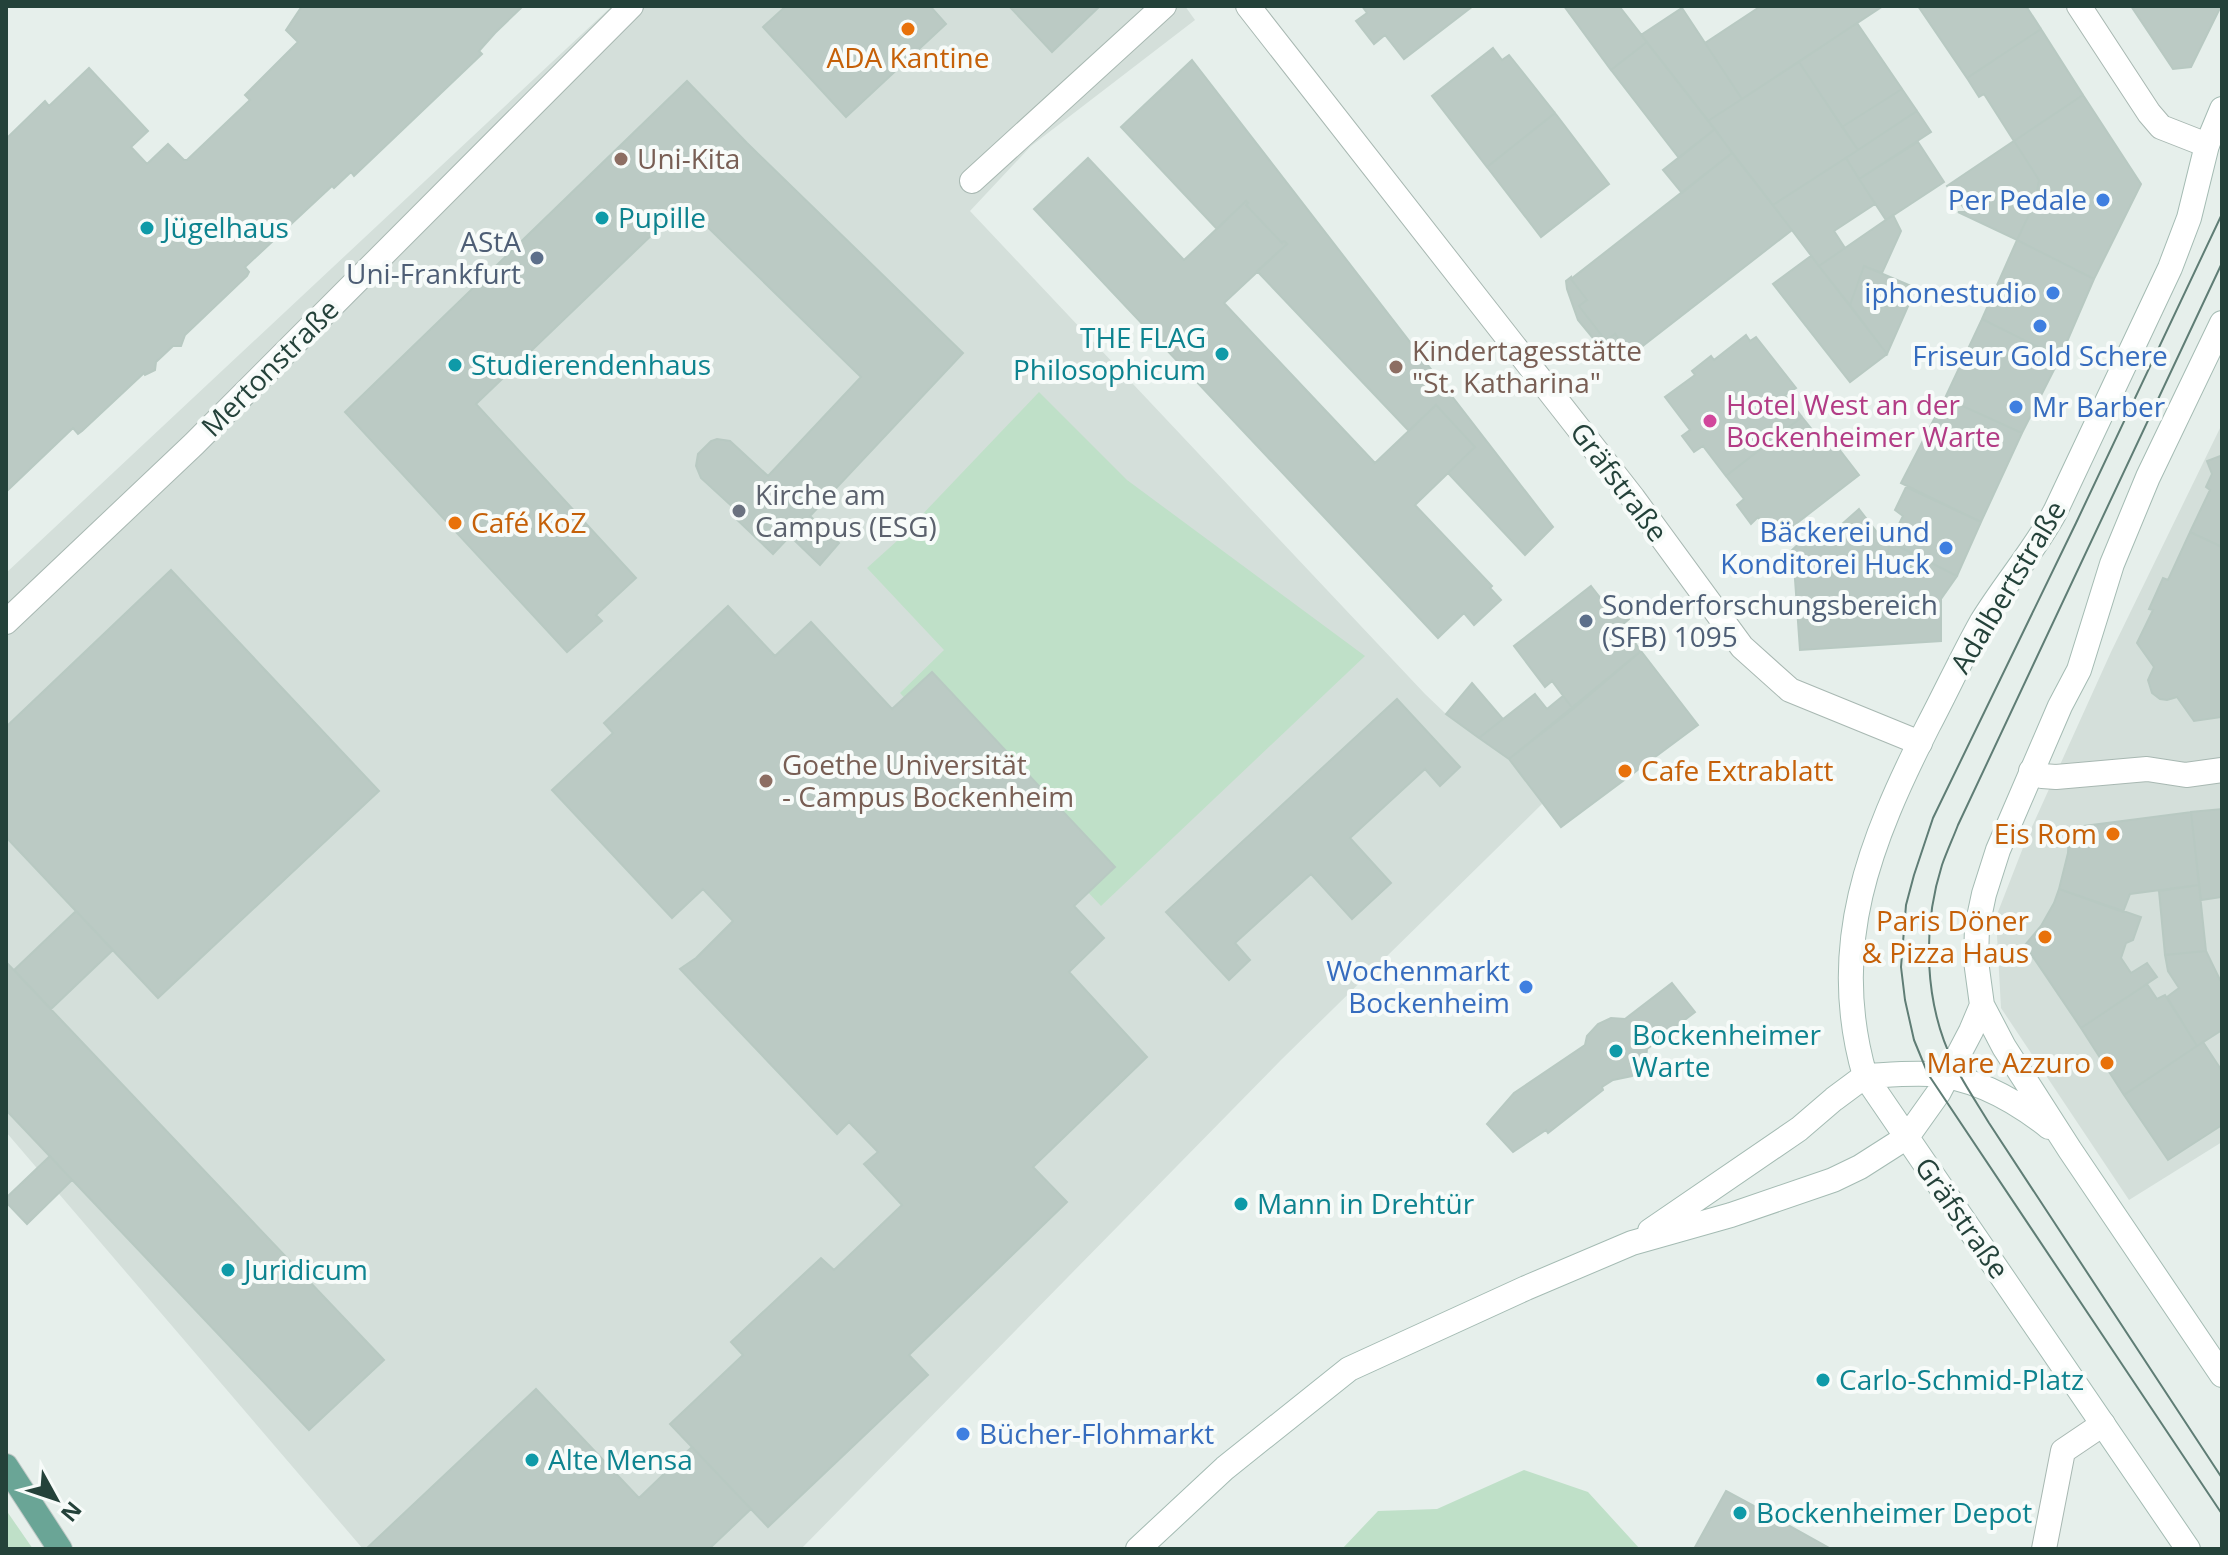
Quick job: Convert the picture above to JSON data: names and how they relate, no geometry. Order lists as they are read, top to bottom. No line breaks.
{"streets":{"street":["Mertonstraße","Gräfstraße","Adalbertstraße"]},"crossings":[["Gräfstraße","Adalbertstraße"]],"places":["ADA Kantine","Uni-Kita","Per Pedale","Pupille","Jügelhaus","AStA Uni-Frankfurt","iphonestudio","Friseur Gold Schere","THE FLAG Philosophicum","Studierendenhaus","Kindertagesstätte \"St. Katharina\"","Mr Barber","Hotel West an der Bockenheimer Warte","Kirche am Campus (ESG)","Café KoZ","Bäckerei und Konditorei Huck","Sonderforschungsbereich (SFB) 1095","Cafe Extrablatt","Goethe Universität - Campus Bockenheim","Eis Rom","Paris Döner & Pizza Haus","Wochenmarkt Bockenheim","Bockenheimer Warte","Mare Azzuro","Mann in Drehtür","Juridicum","Carlo-Schmid-Platz","Bücher-Flohmarkt","Alte Mensa","Bockenheimer Depot"],"north":"bottom right"}
